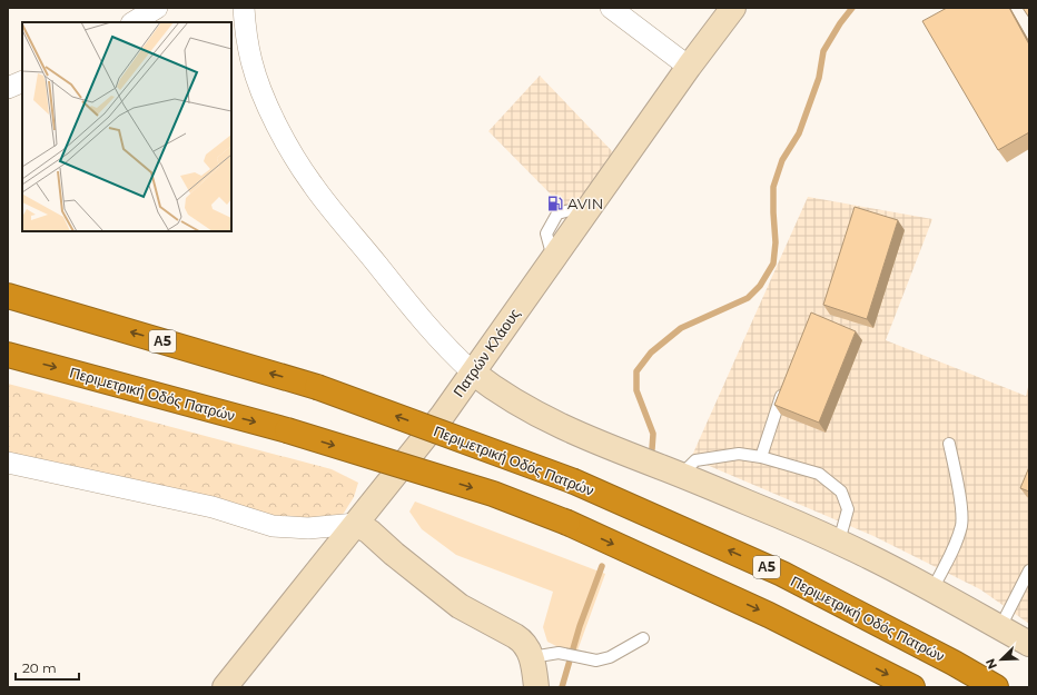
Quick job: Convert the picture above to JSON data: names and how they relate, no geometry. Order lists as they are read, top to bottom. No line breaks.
{"streets":{"highway":["Α5","Περιμετρική Οδός Πατρών"],"street":["Πατρών Κλάους"]},"places":{"fuel station":["AVIN"]},"scale_bar":"20 m","north":"bottom left"}
